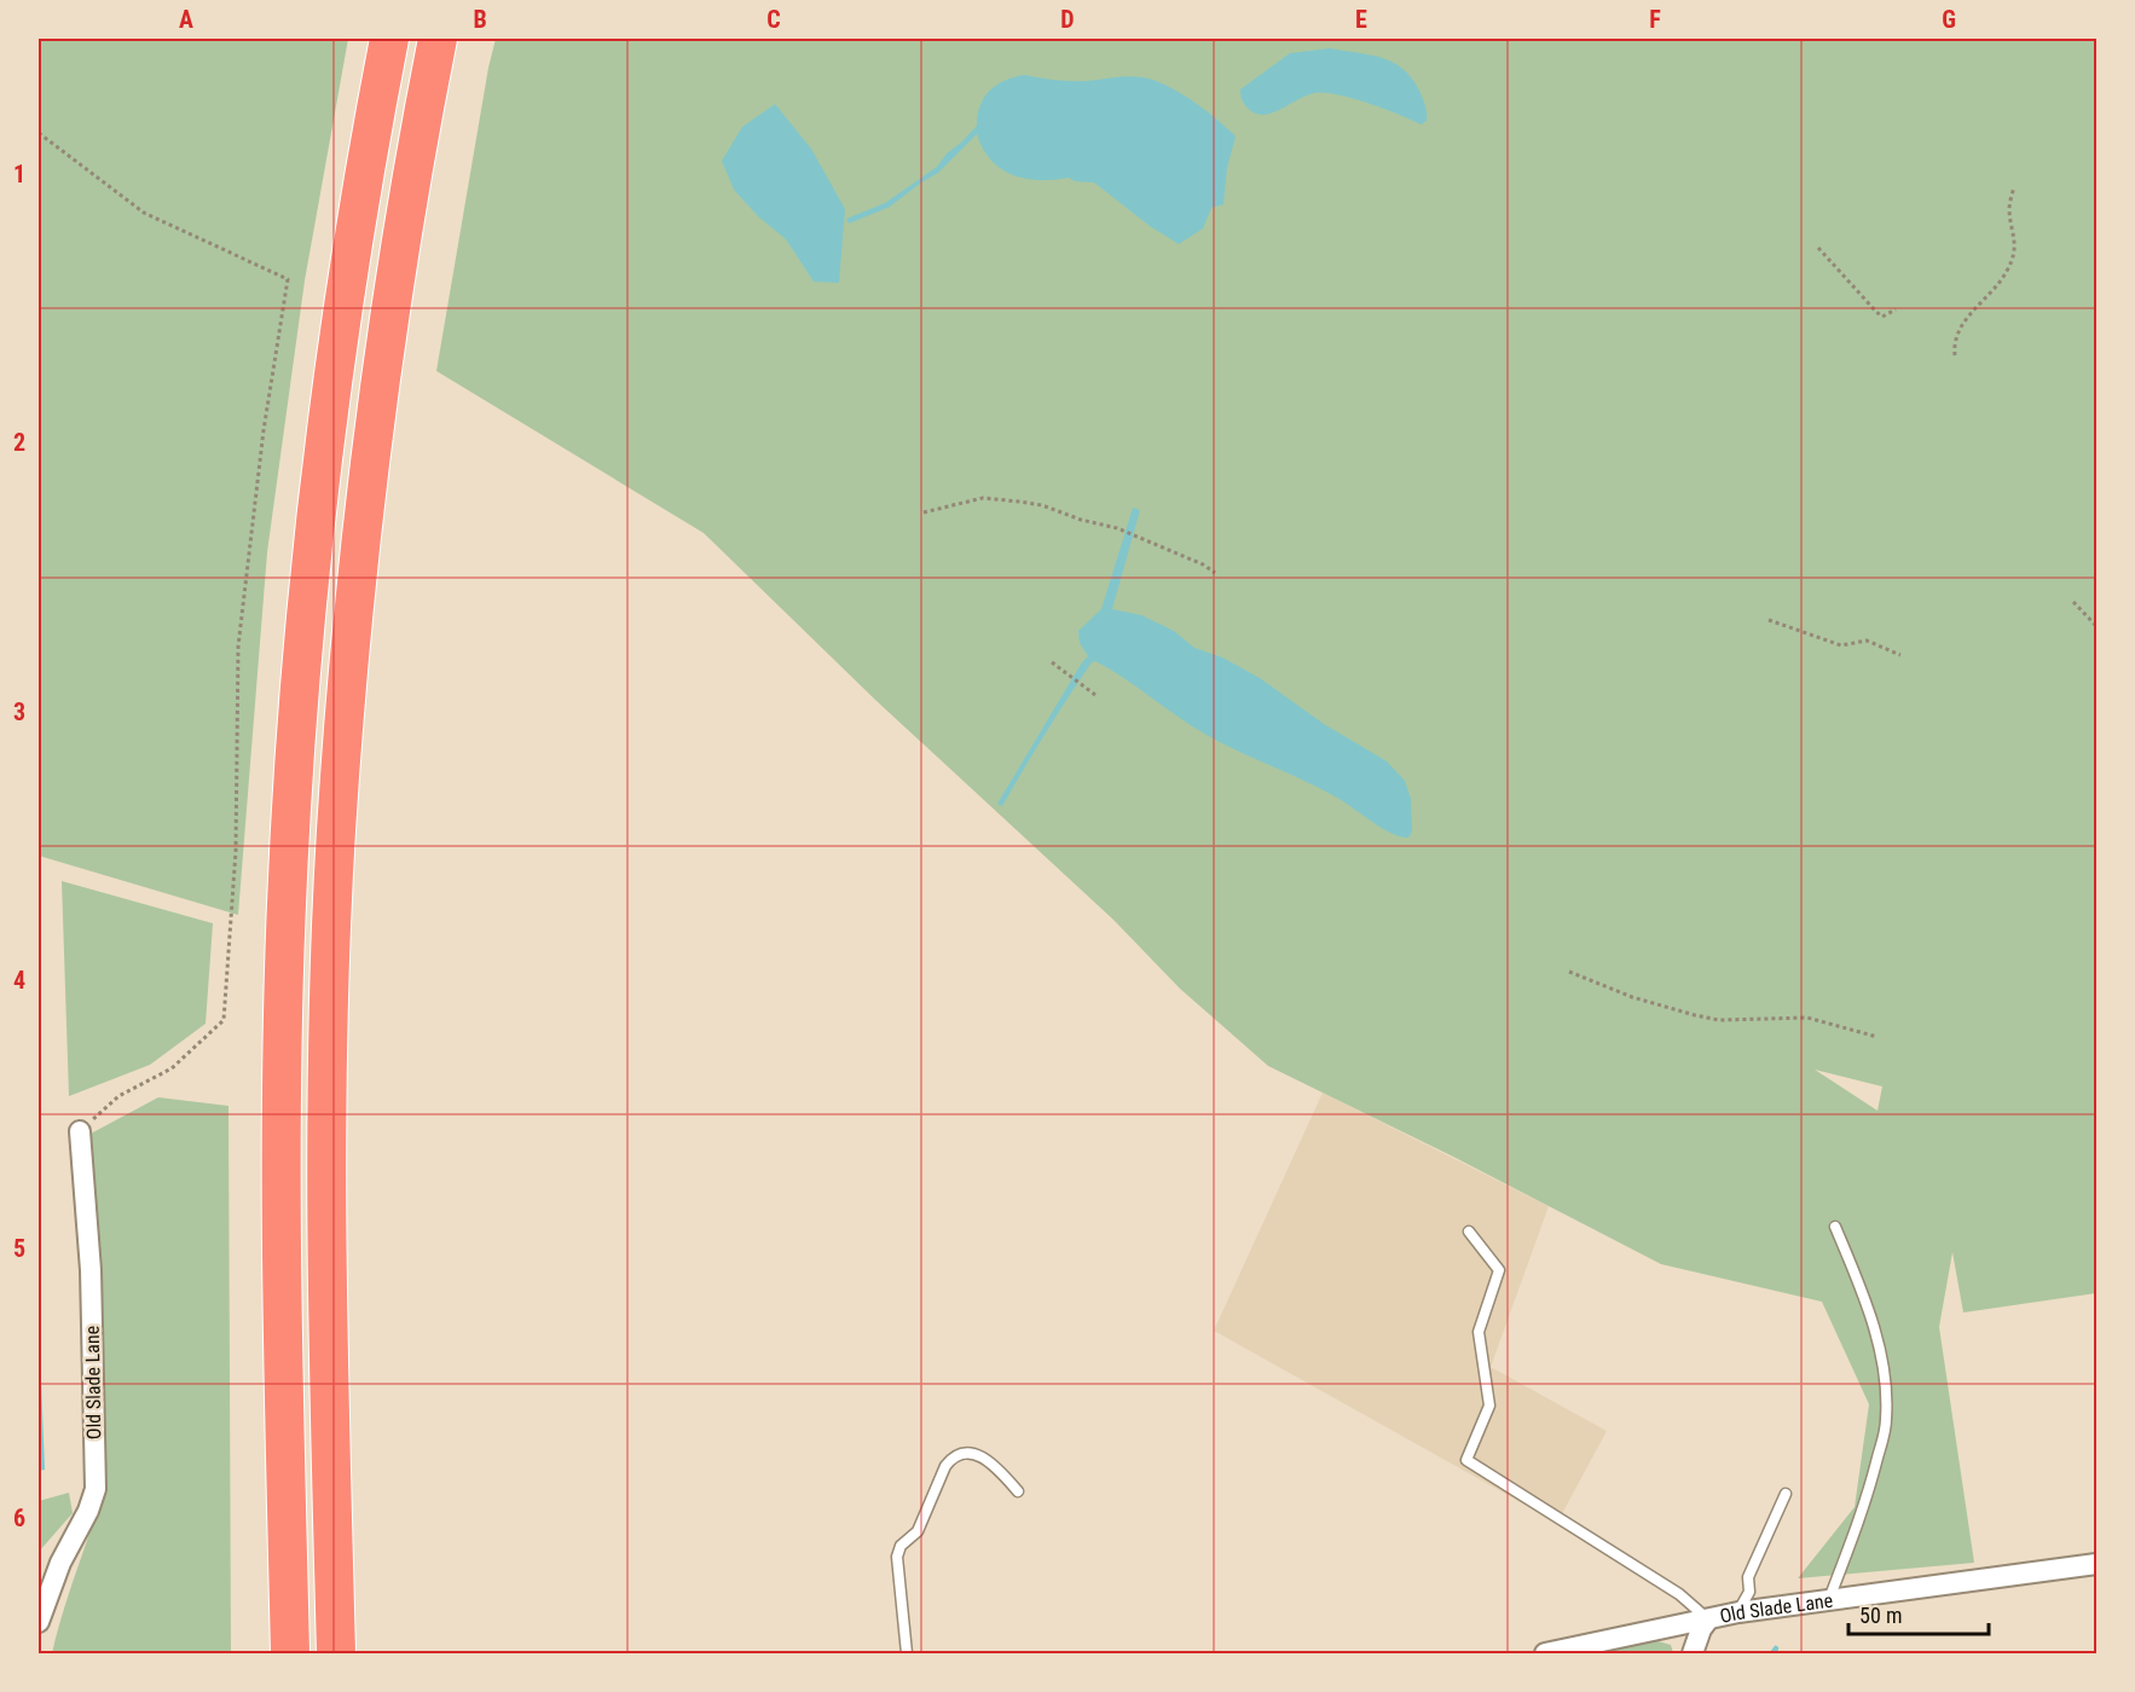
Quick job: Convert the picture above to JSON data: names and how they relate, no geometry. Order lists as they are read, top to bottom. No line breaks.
{"streets":{"street":["Old Slade Lane"]},"scale_bar":"50 m","grid":{"columns":["A","B","C","D","E","F","G"],"rows":["1","2","3","4","5","6"]}}
